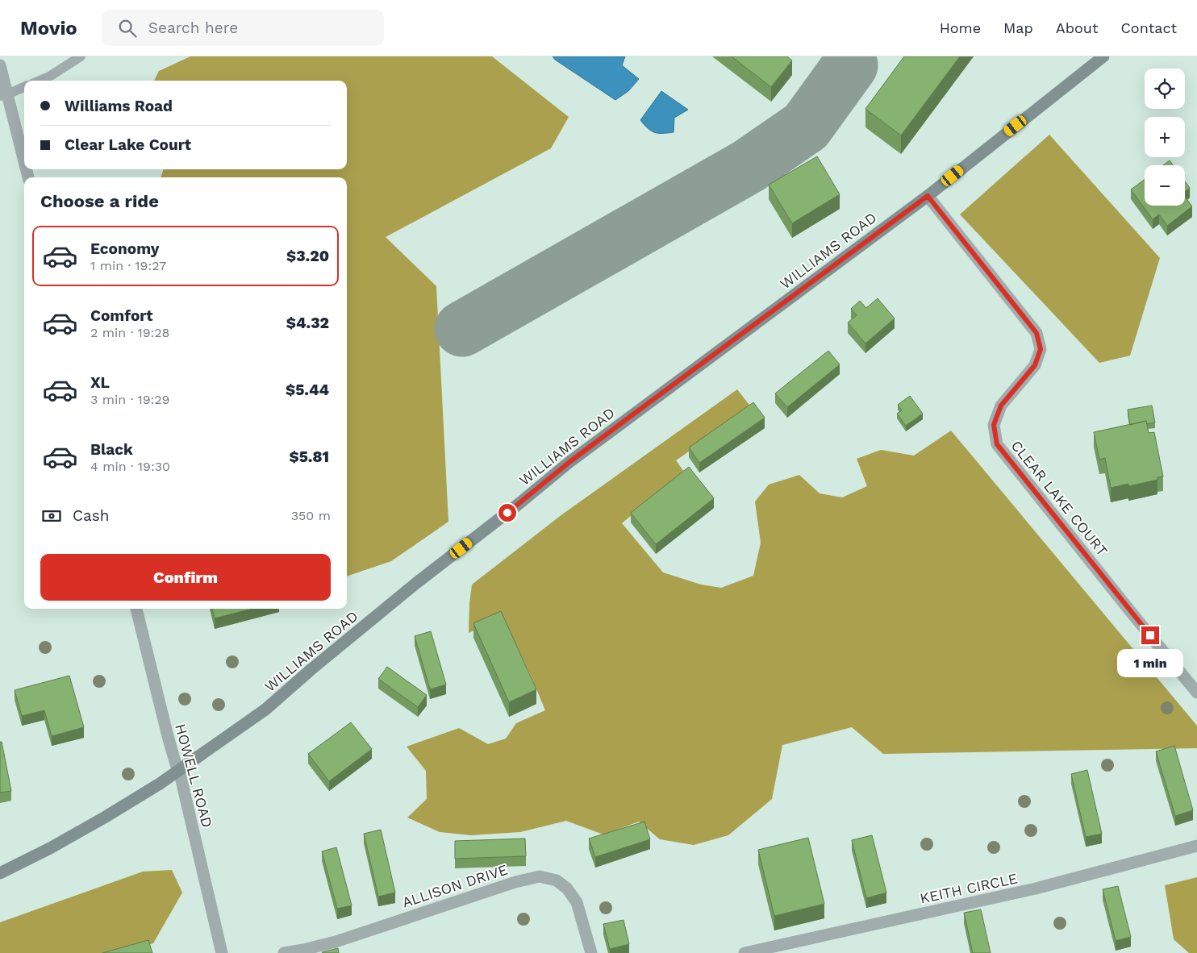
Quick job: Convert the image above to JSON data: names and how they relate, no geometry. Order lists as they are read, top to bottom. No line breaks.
{"streets":{"street":["WILLIAMS ROAD","CLEAR LAKE COURT","HOWELL ROAD","ALLISON DRIVE","KEITH CIRCLE"]},"crossings":[["WILLIAMS ROAD","CLEAR LAKE COURT"],["WILLIAMS ROAD","HOWELL ROAD"]],"page":{"header":"Movio","search":"Search here","nav":["Home","Map","About","Contact"],"map_buttons":["+","−"],"banner":["Williams Road","Clear Lake Court"],"heading":"Choose a ride","list":[{"name":"Economy","note":"1 min · 19:27","value":"$3.20"},{"name":"Comfort","note":"2 min · 19:28","value":"$4.32"},{"name":"XL","note":"3 min · 19:29","value":"$5.44"},{"name":"Black","note":"4 min · 19:30","value":"$5.81"}],"pay":["Cash","350 m"],"buttons":"Confirm","bubble":"1 min"}}
